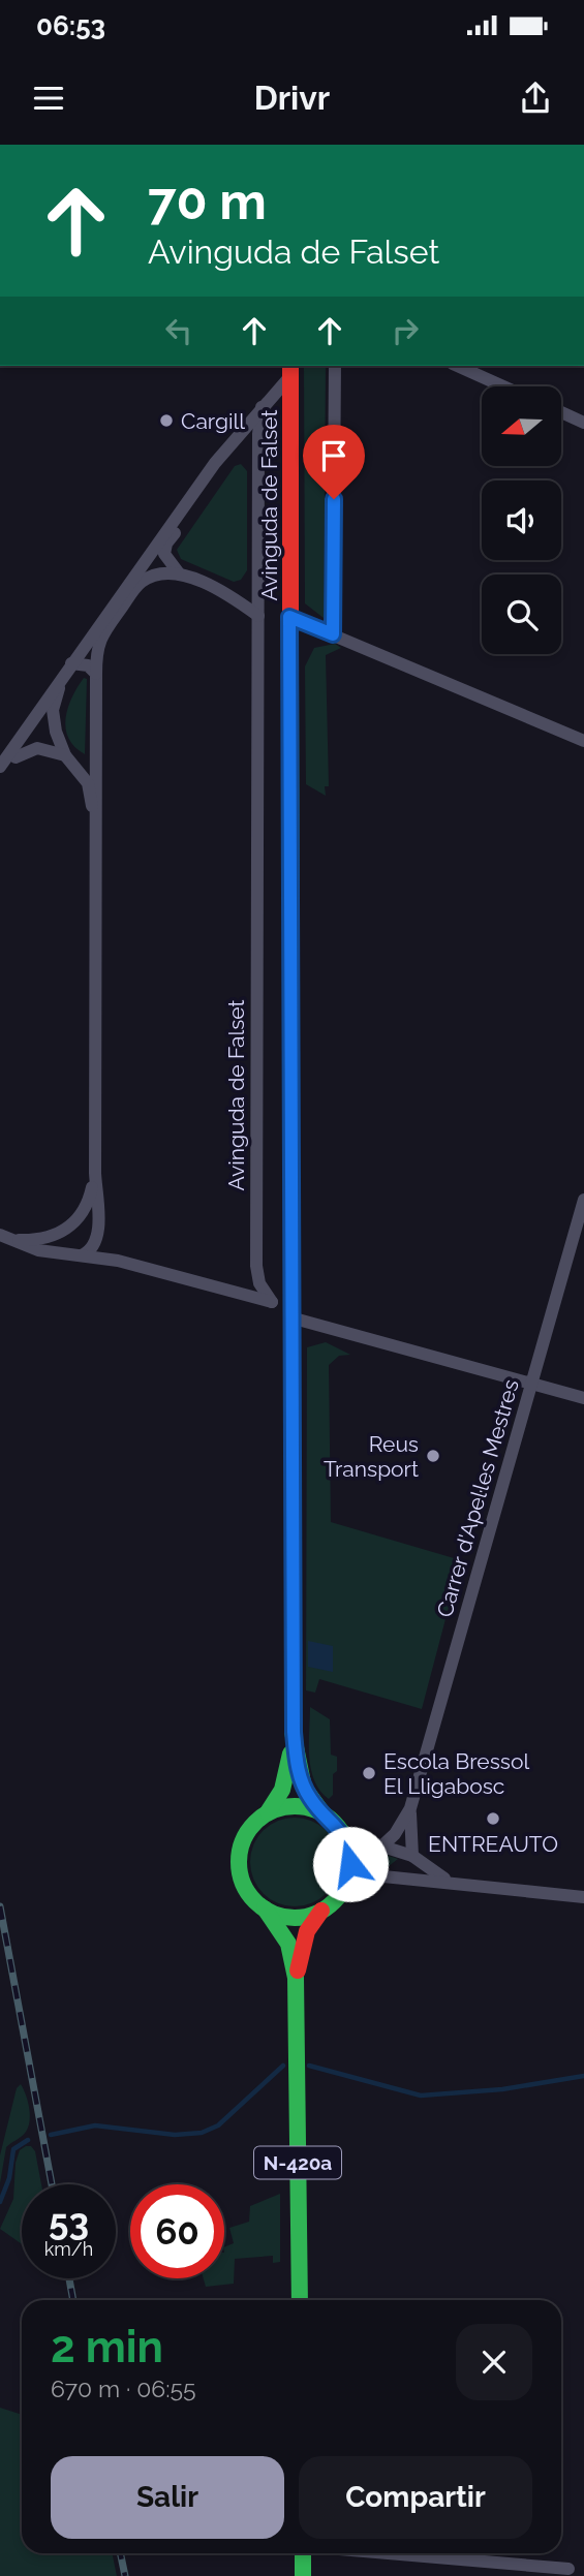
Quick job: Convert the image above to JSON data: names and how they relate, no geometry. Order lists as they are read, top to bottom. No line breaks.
{"streets":{"main road":["Avinguda de Falset","N-420a"],"street":["Carrer d'Apel·les Mestres"]},"crossings":[["Avinguda de Falset","N-420a"]],"places":["Cargill","Reus Transport","Escola Bressol El Lligabosc","ENTREAUTO"],"north":"left","page":{"status":"06:53","header":"Drivr","turn":["70 m","Avinguda de Falset"],"speed":"53 km/h","limit":"60","heading":["2 min","670 m · 06:55"],"buttons":["Salir","Compartir"]}}
